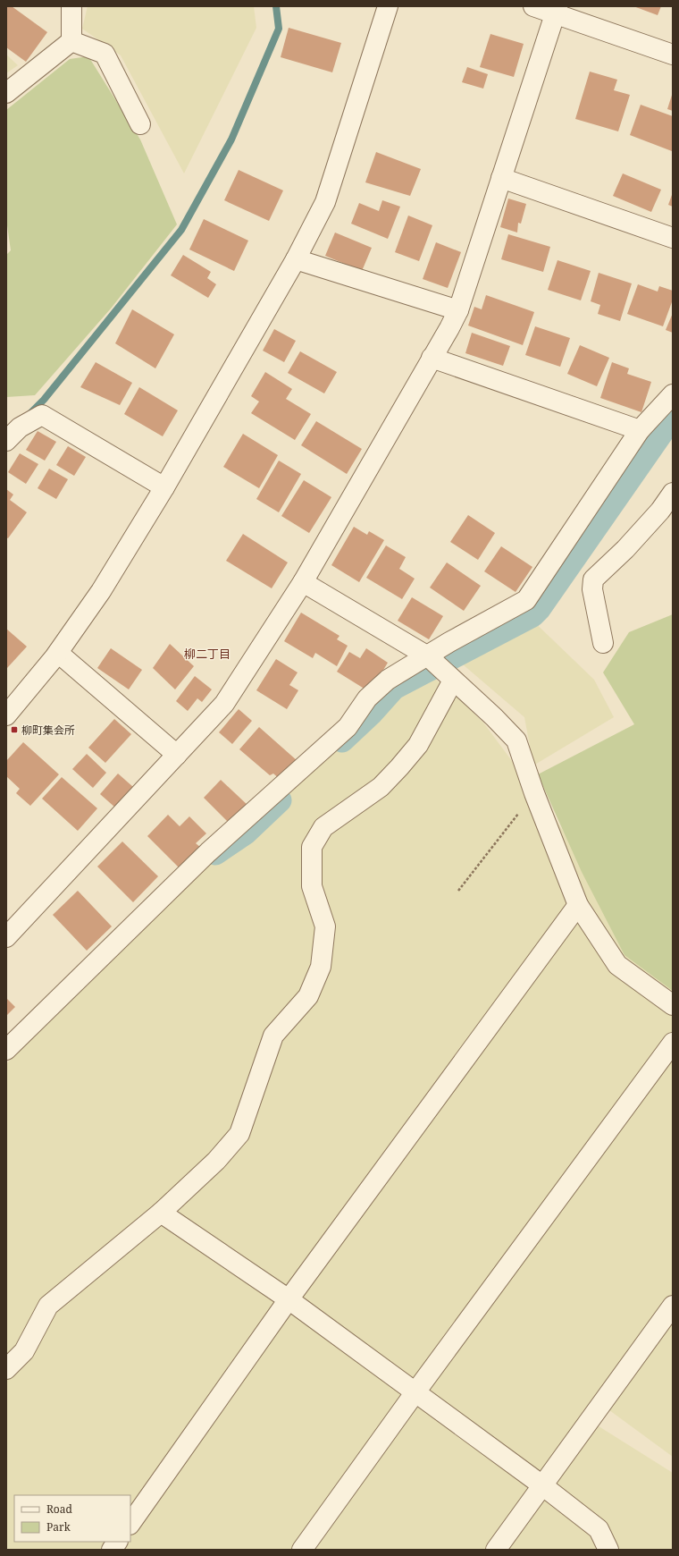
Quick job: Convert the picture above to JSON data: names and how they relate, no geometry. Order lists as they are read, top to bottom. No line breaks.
{"districts":["柳二丁目"],"places":{"transit":["柳町集会所"]},"legend":["Road","Park"]}
